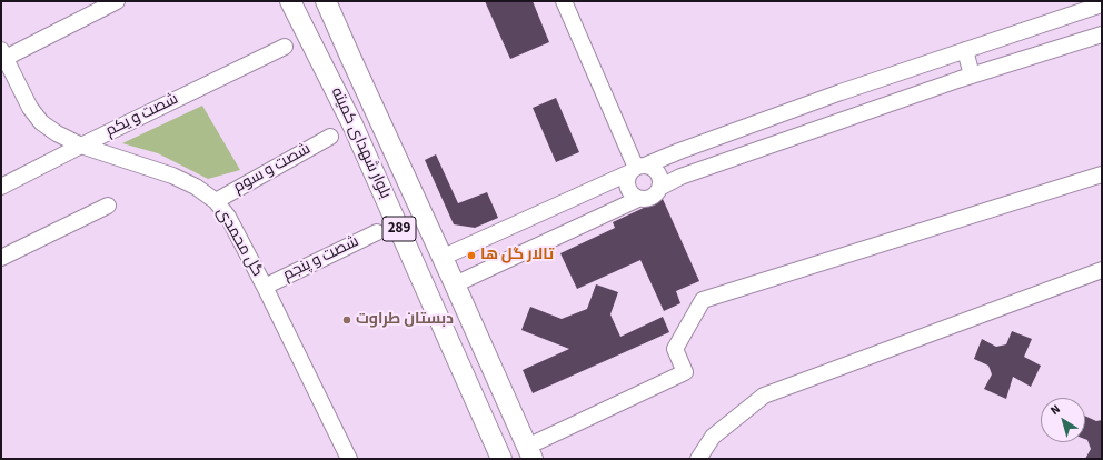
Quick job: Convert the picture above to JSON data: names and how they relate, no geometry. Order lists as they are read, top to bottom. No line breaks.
{"streets":{"main road":["بلوار شهدای کمیته","289"],"street":["شصت و یکم","شصت و سوم","گل محمدی","شصت و پنجم"]},"crossings":[["شصت و یکم","گل محمدی"],["شصت و سوم","گل محمدی"],["گل محمدی","شصت و پنجم"]],"places":["تالار گل ها","دبستان طراوت"],"north":"top left"}
